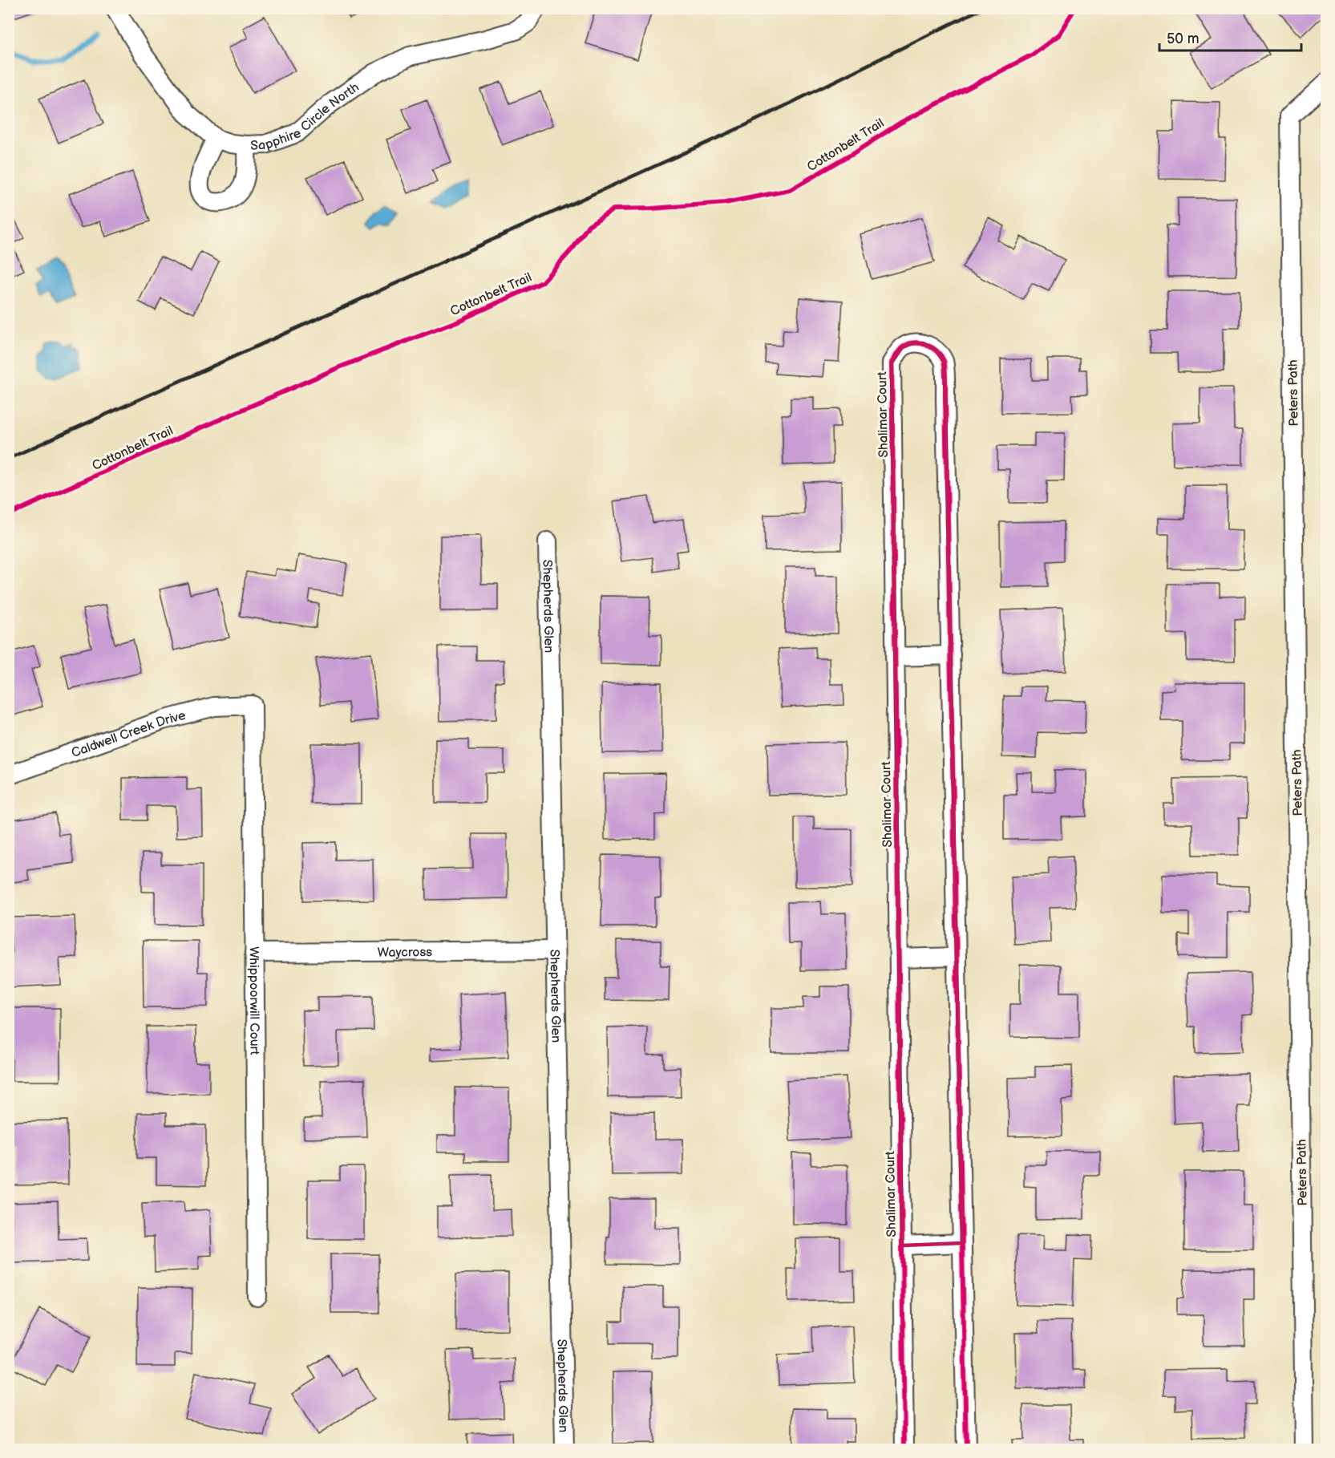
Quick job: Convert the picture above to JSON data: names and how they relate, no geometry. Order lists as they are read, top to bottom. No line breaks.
{"streets":{"street":["Sapphire Circle North","Peters Path","Shalimar Court","Shepherds Glen","Caldwell Creek Drive","Waycross","Whippoorwill Court"],"cycle path":["Cottonbelt Trail"]},"crossings":[["Shepherds Glen","Waycross"],["Caldwell Creek Drive","Whippoorwill Court"],["Waycross","Whippoorwill Court"]],"scale_bar":"50 m"}
